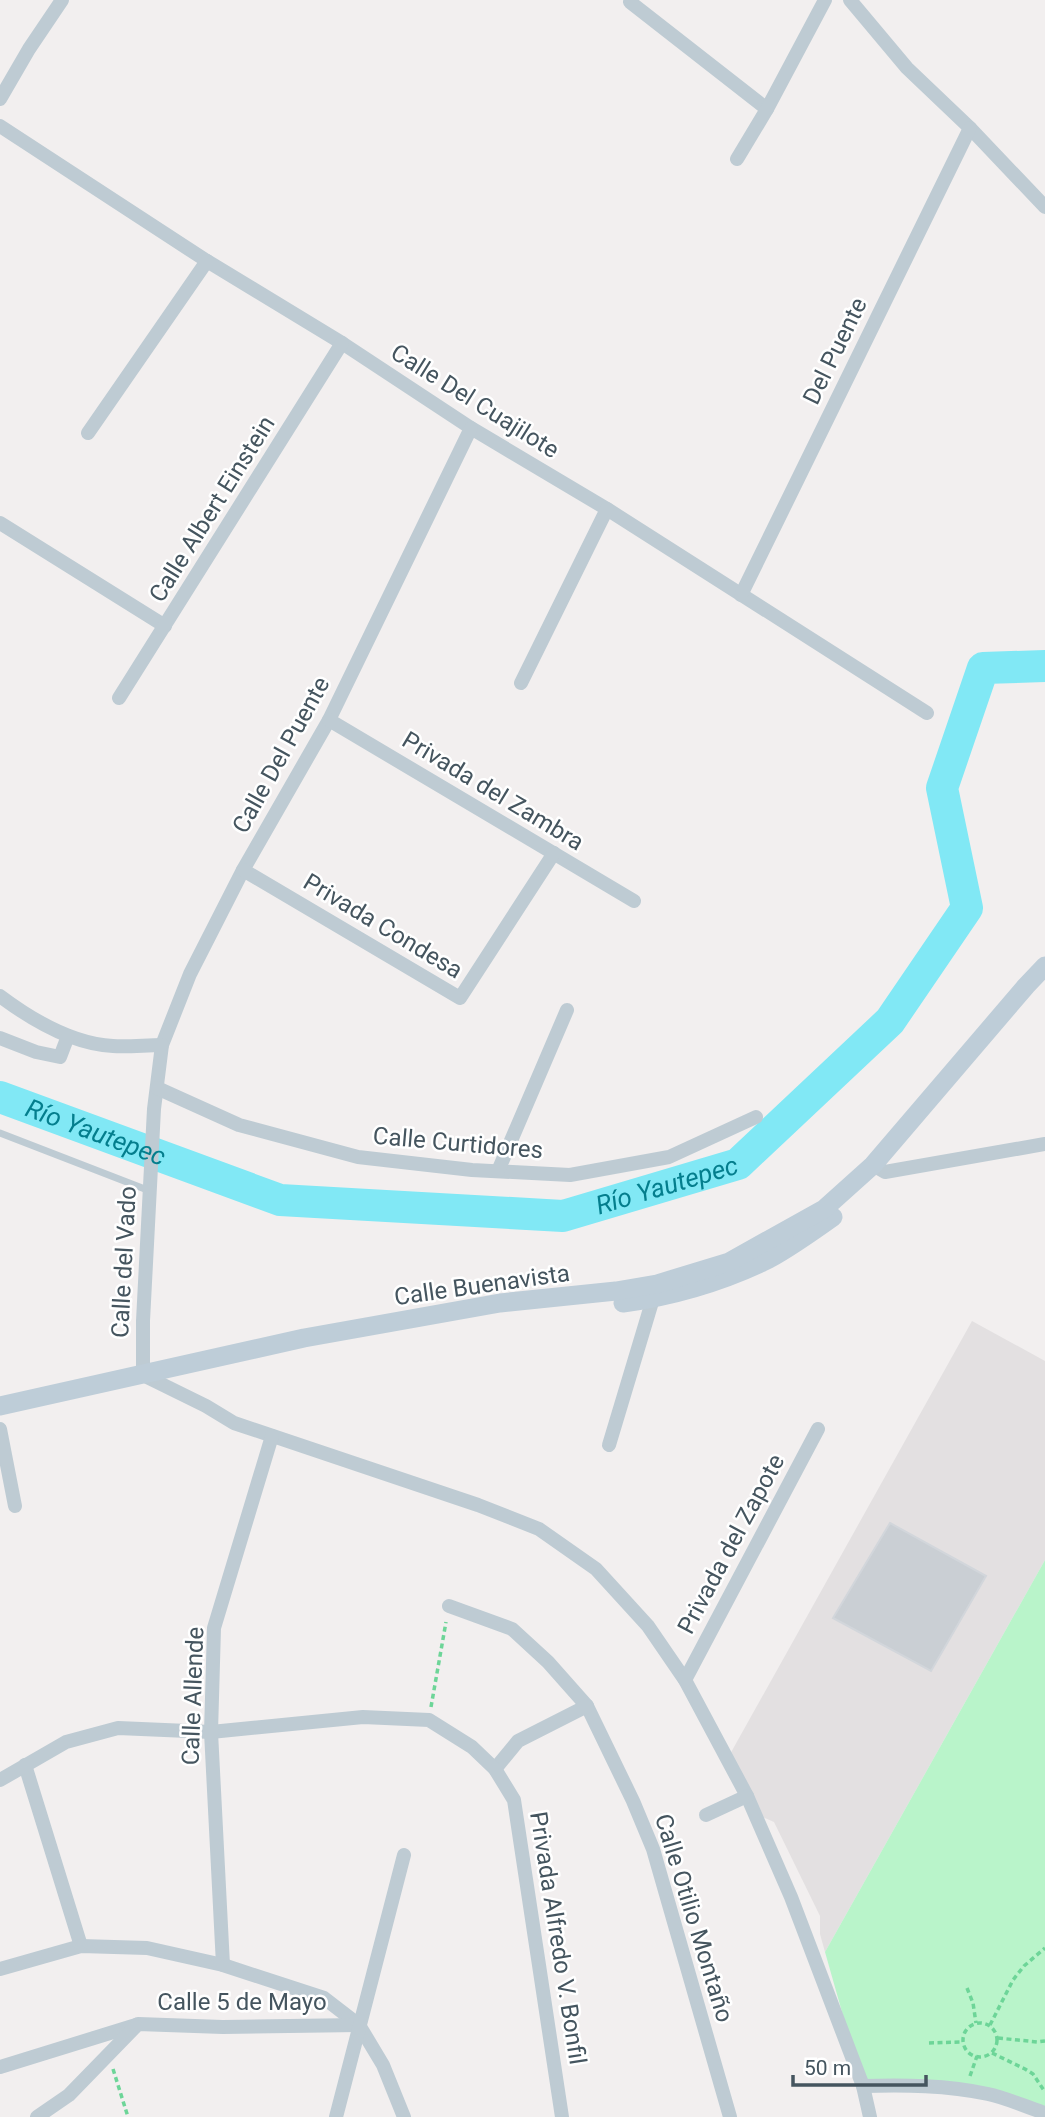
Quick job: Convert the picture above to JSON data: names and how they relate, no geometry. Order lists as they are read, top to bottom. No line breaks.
{"streets":{"main road":["Calle Buenavista"],"street":["Del Puente","Calle Del Cuajilote","Calle Albert Einstein","Calle Del Puente","Privada del Zambra","Privada Condesa","Calle Curtidores","Calle del Vado","Privada del Zapote","Calle Allende","Calle Otilio Montaño","Privada Alfredo V. Bonfil","Calle 5 de Mayo"]},"crossings":[["Del Puente","Calle Del Cuajilote"],["Calle Del Cuajilote","Calle Albert Einstein"],["Calle Del Cuajilote","Calle Del Puente"],["Calle Del Puente","Privada del Zambra"],["Calle Del Puente","Privada Condesa"],["Calle Del Puente","Calle Curtidores"],["Calle Del Puente","Calle del Vado"],["Privada del Zambra","Privada Condesa"],["Calle del Vado","Calle Buenavista"]],"water":["Río Yautepec"],"scale_bar":"50 m"}
